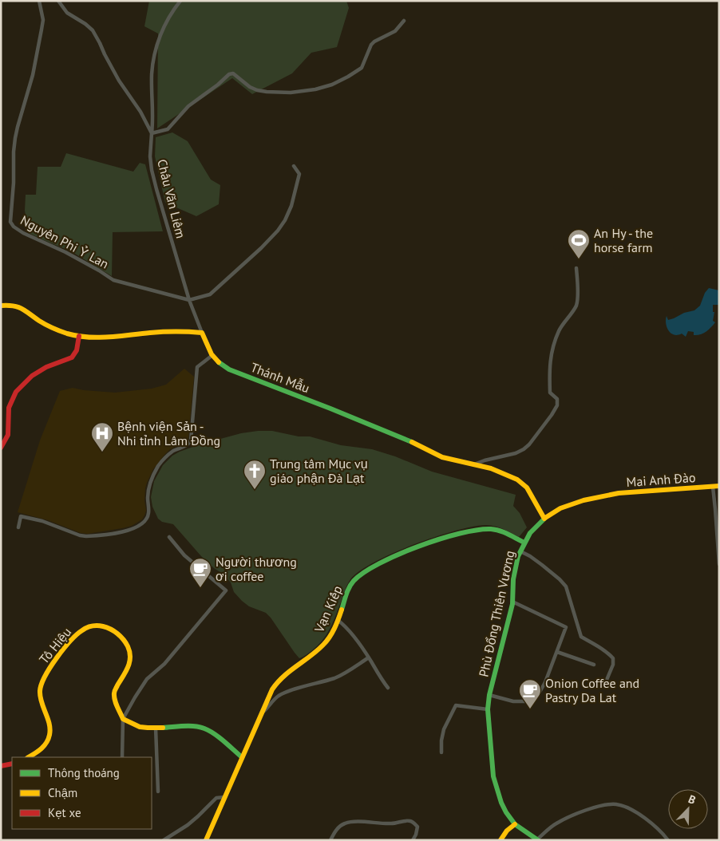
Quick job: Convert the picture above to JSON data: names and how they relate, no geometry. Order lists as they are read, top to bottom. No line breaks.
{"streets":{"main road":["Thánh Mẫu","Mai Anh Đào","Vạn Kiếp","Phù Đổng Thiên Vương","Tô Hiệu"],"street":["Châu Văn Liêm","Nguyên Phi Ỷ Lan"]},"crossings":[["Châu Văn Liêm","Nguyên Phi Ỷ Lan"],["Châu Văn Liêm","Thánh Mẫu"],["Thánh Mẫu","Phù Đổng Thiên Vương"],["Mai Anh Đào","Phù Đổng Thiên Vương"],["Vạn Kiếp","Phù Đổng Thiên Vương"]],"places":{"sports":["An Hy - the horse farm"],"hospital":["Bệnh viện Sản - Nhi tỉnh Lâm Đồng"],"church":["Trung tâm Mục vụ giáo phận Đà Lạt"],"cafe":["Người thương ơi coffee","Onion Coffee and Pastry Da Lat"]},"legend":["Thông thoáng","Chậm","Kẹt xe"],"north":"top right"}
